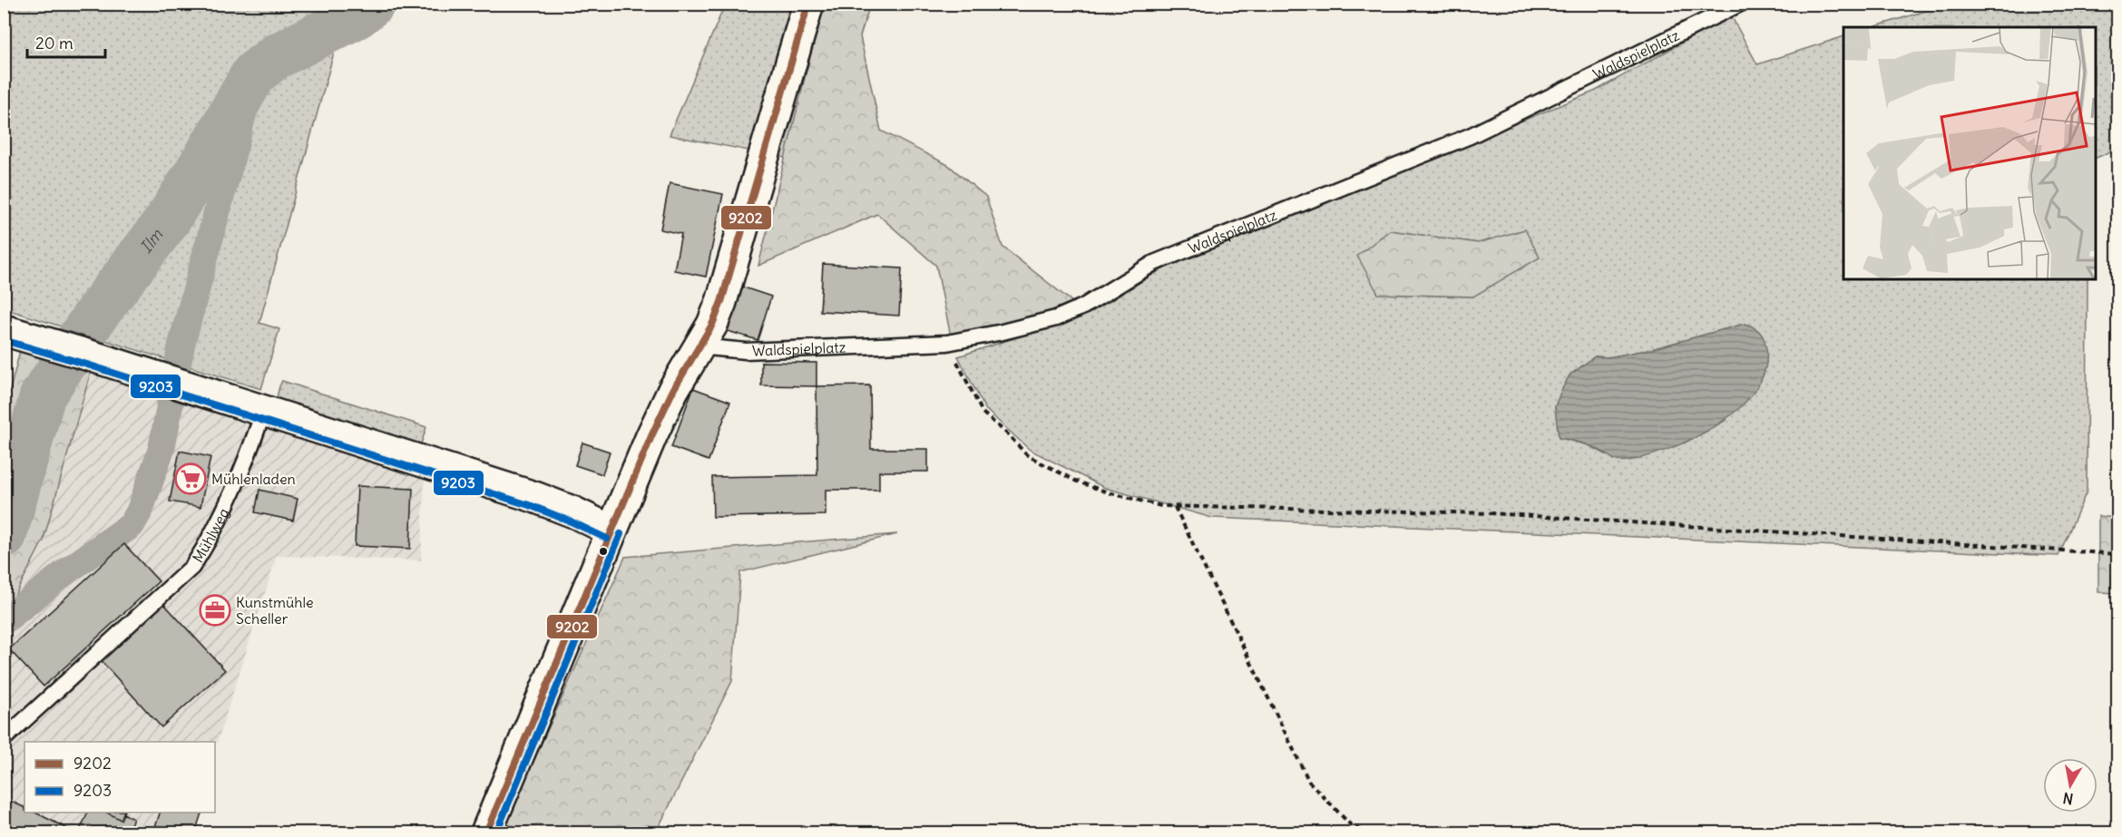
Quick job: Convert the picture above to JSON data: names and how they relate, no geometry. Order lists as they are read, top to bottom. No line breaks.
{"streets":{"lane":["Waldspielplatz","Mühlweg"]},"water":["Ilm"],"places":{"supermarket":["Mühlenladen"],"office":["Kunstmühle Scheller"]},"lines":["transit line 9202","transit line 9203"],"legend":["9202","9203"],"scale_bar":"20 m","north":"bottom"}
